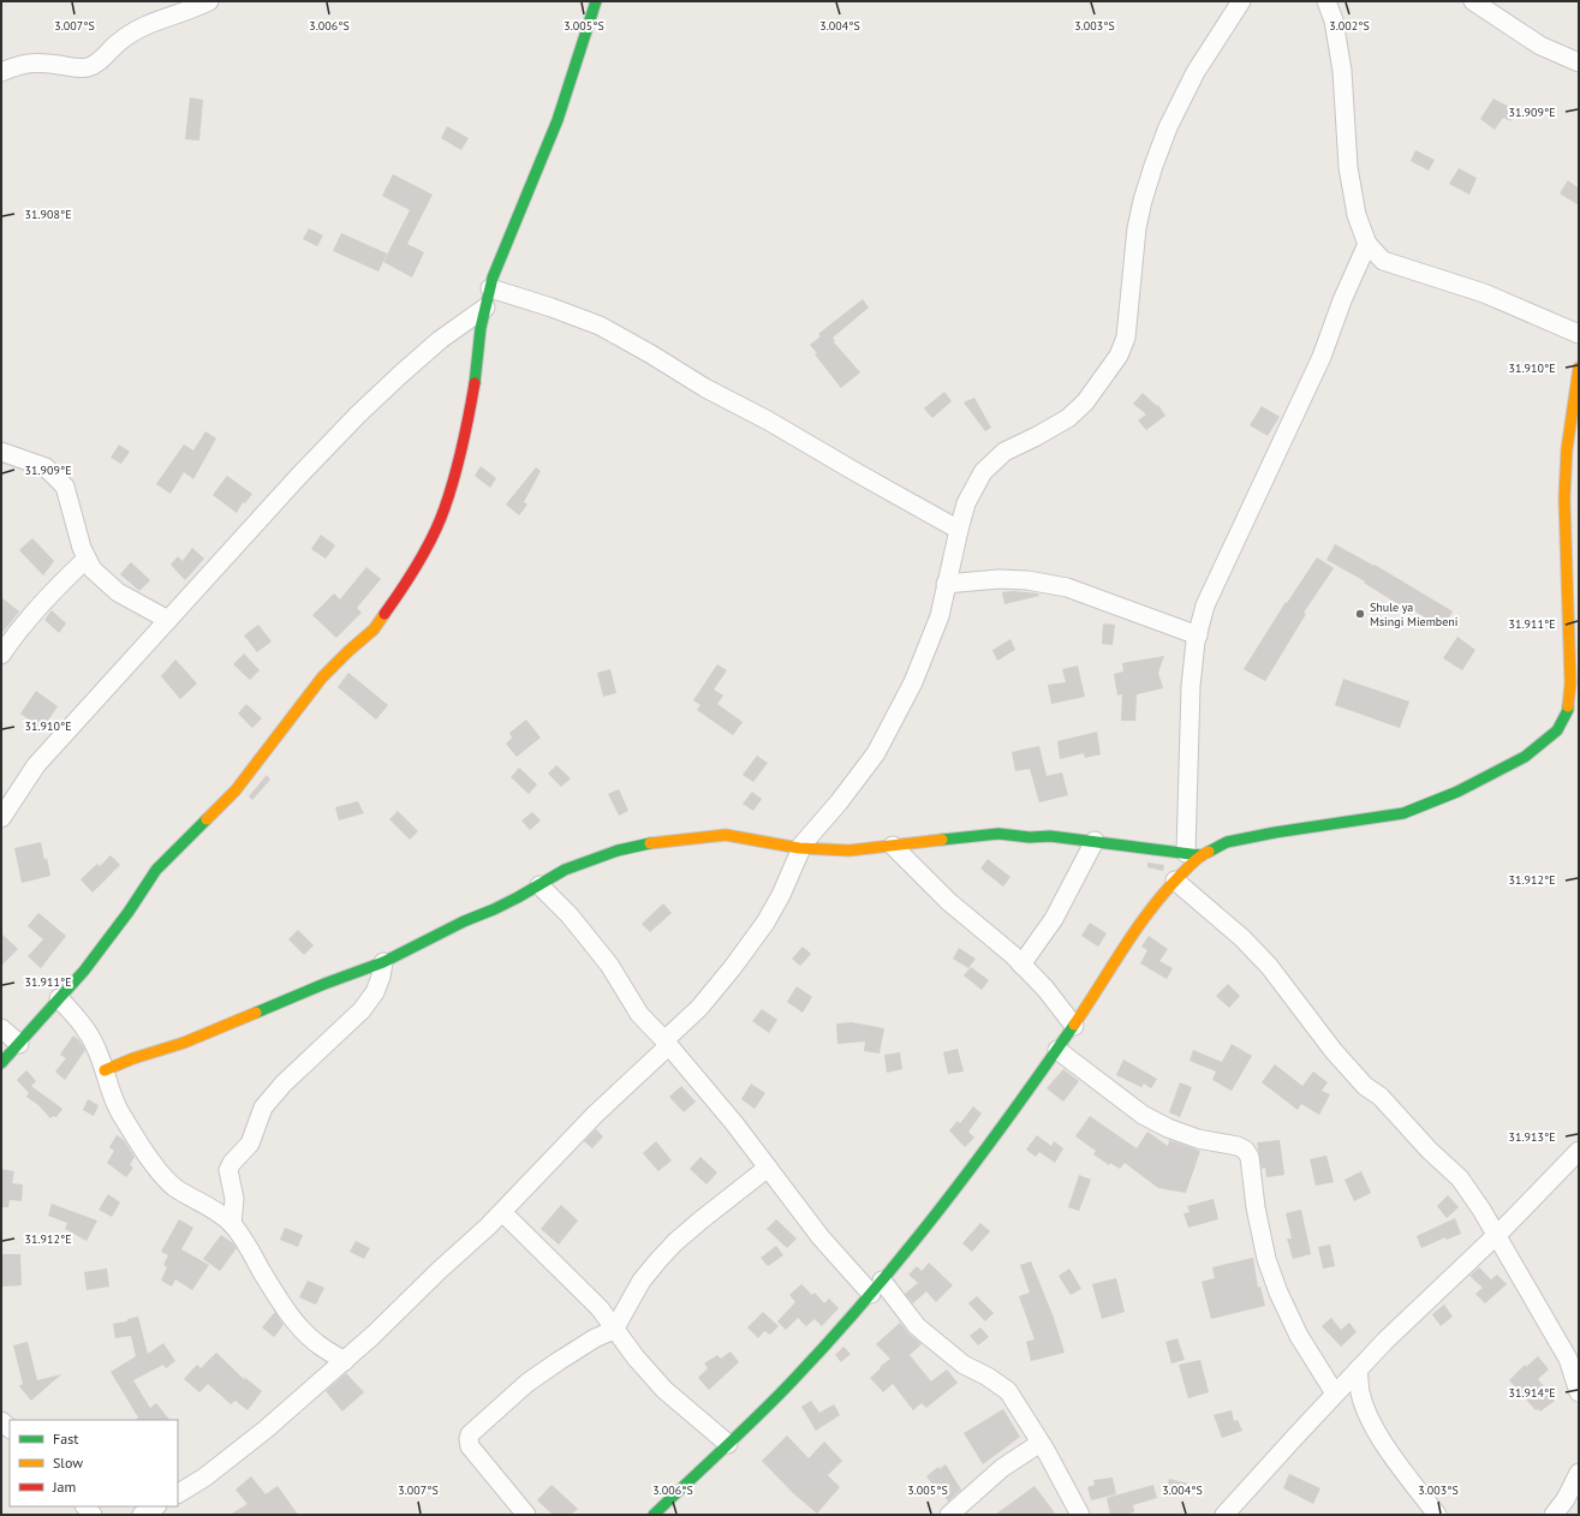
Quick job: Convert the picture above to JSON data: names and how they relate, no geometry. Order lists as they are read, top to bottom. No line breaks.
{"places":["Shule ya Msingi Miembeni"],"legend":["Fast","Slow","Jam"],"coordinates":["3.007°S","3.006°S","3.005°S","3.004°S","3.003°S","3.002°S","31.909°E","31.908°E","31.910°E","31.911°E","31.912°E","31.913°E","31.914°E"]}
